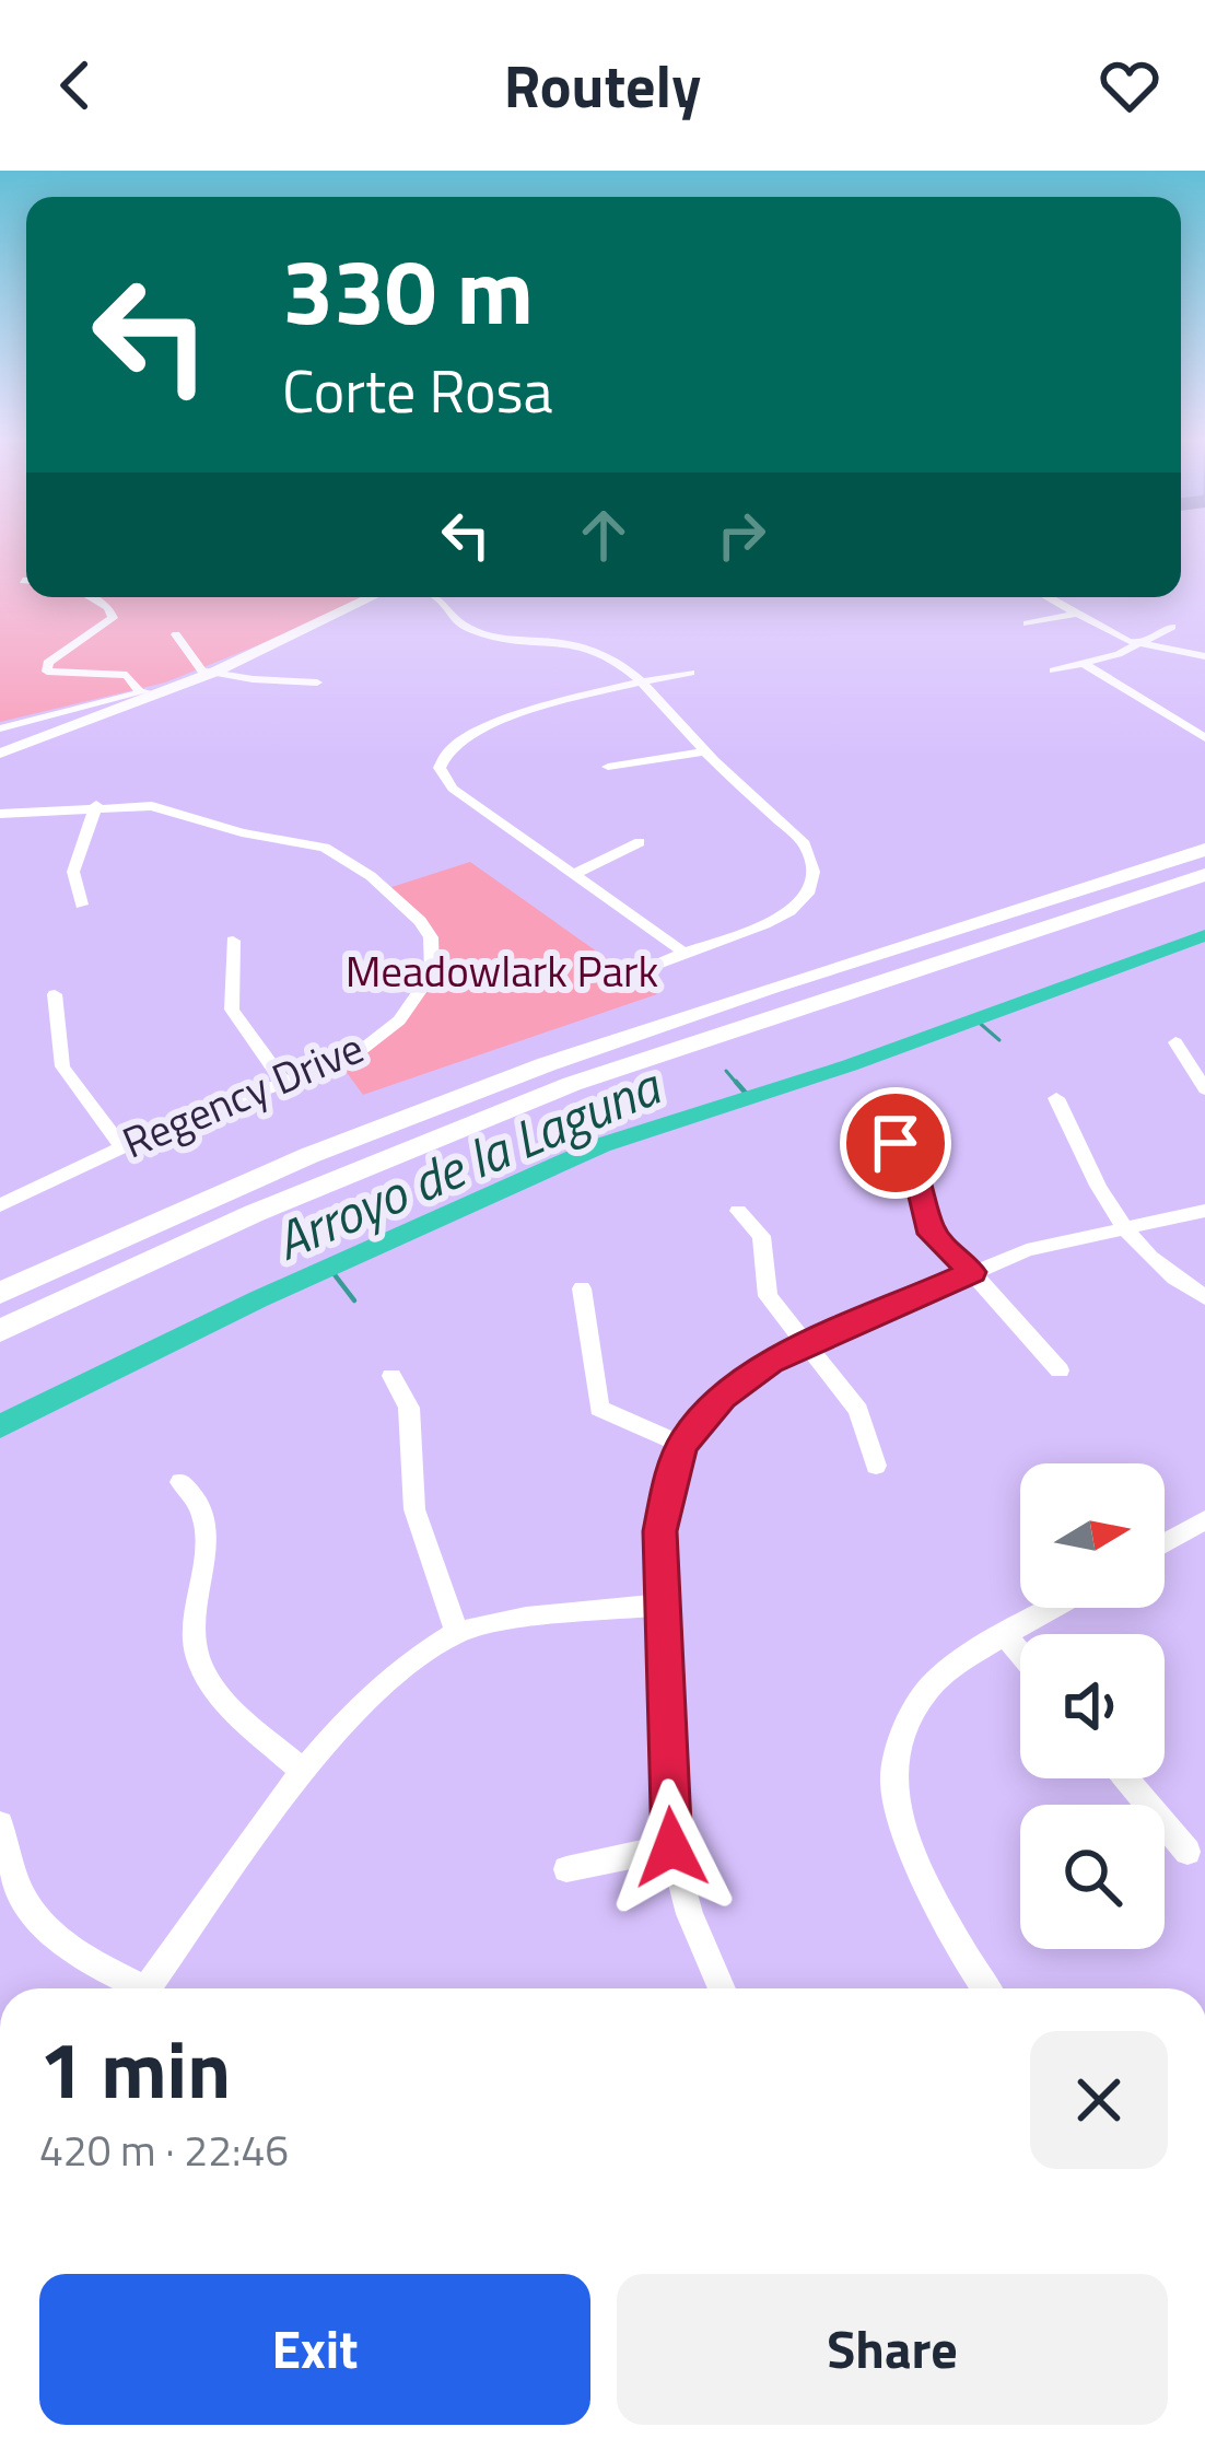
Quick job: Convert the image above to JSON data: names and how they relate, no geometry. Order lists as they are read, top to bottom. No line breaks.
{"streets":{"street":["Regency Drive"]},"water":["Arroyo de la Laguna"],"parks":["Meadowlark Park"],"north":"right","page":{"header":"Routely","turn":["330 m","Corte Rosa"],"heading":["1 min","420 m · 22:46"],"buttons":["Exit","Share"]}}
